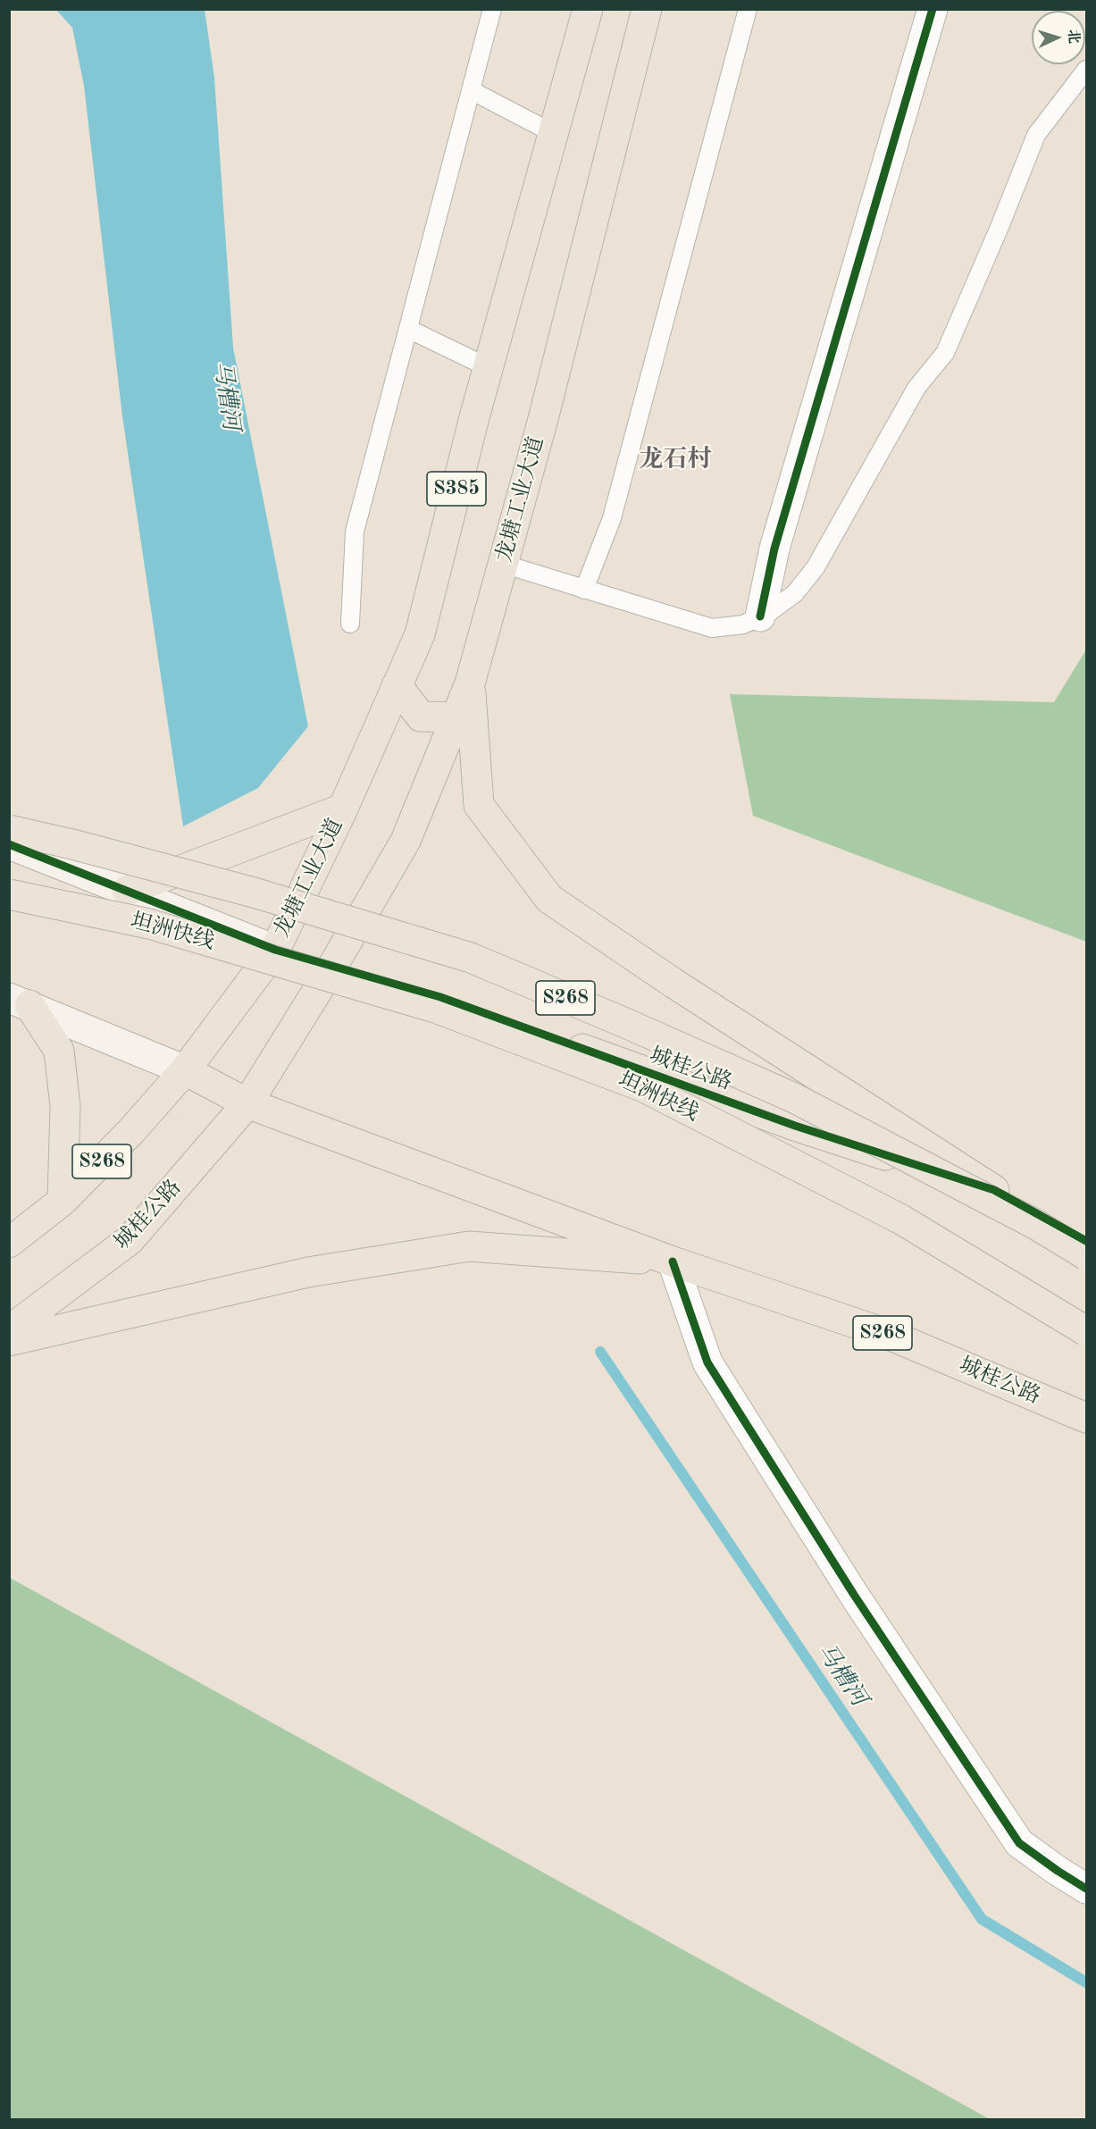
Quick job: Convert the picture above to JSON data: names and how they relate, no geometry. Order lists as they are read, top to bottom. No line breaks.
{"streets":{"main road":["S385","龙塘工业大道","坦洲快线","S268","城桂公路"]},"crossings":[["龙塘工业大道","S268"],["龙塘工业大道","城桂公路"],["S268","城桂公路"]],"districts":["龙石村"],"water":["马槽河"],"north":"right"}
